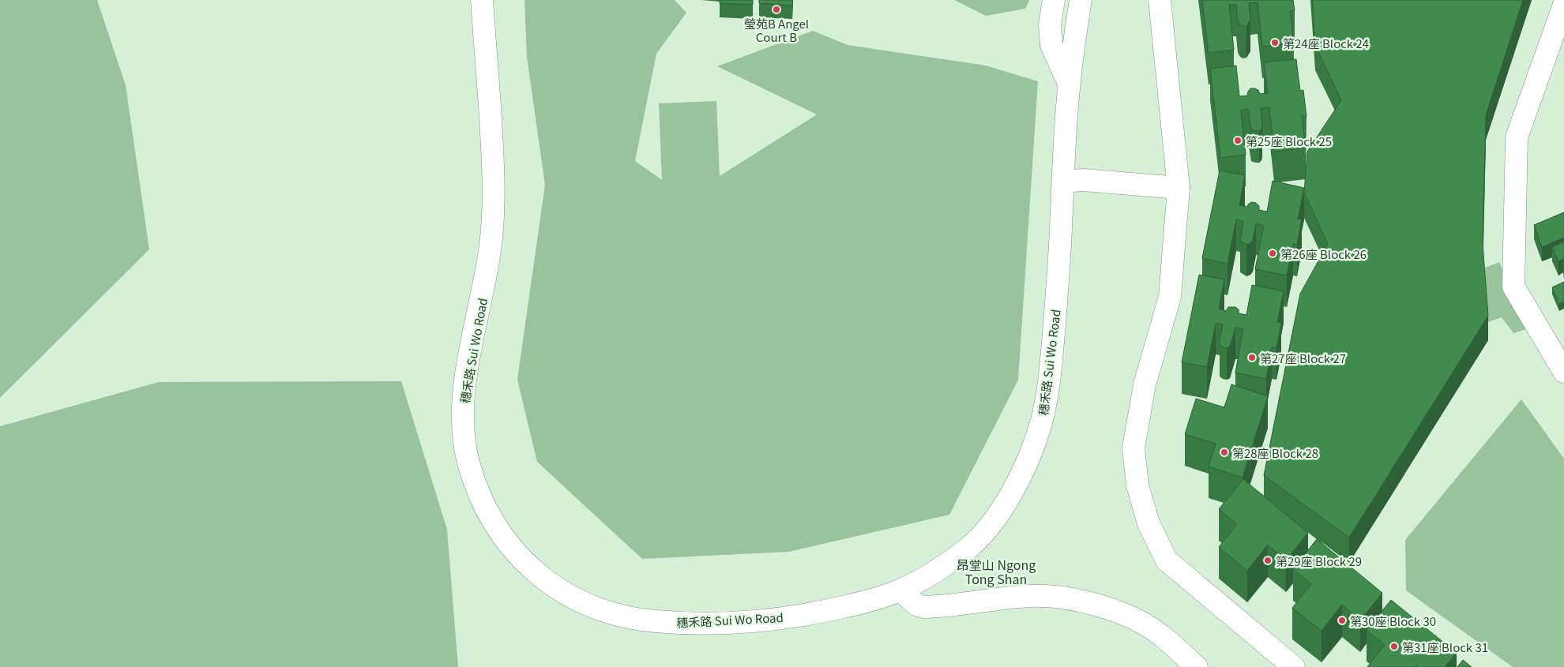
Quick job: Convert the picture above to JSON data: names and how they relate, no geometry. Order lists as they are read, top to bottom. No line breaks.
{"streets":{"street":["穗禾路 Sui Wo Road"]},"districts":["昂堂山 Ngong Tong Shan"],"places":["瑩苑B Angel Court B","第24座 Block 24","第25座 Block 25","第26座 Block 26","第27座 Block 27","第28座 Block 28","第29座 Block 29","第30座 Block 30","第31座 Block 31"]}
